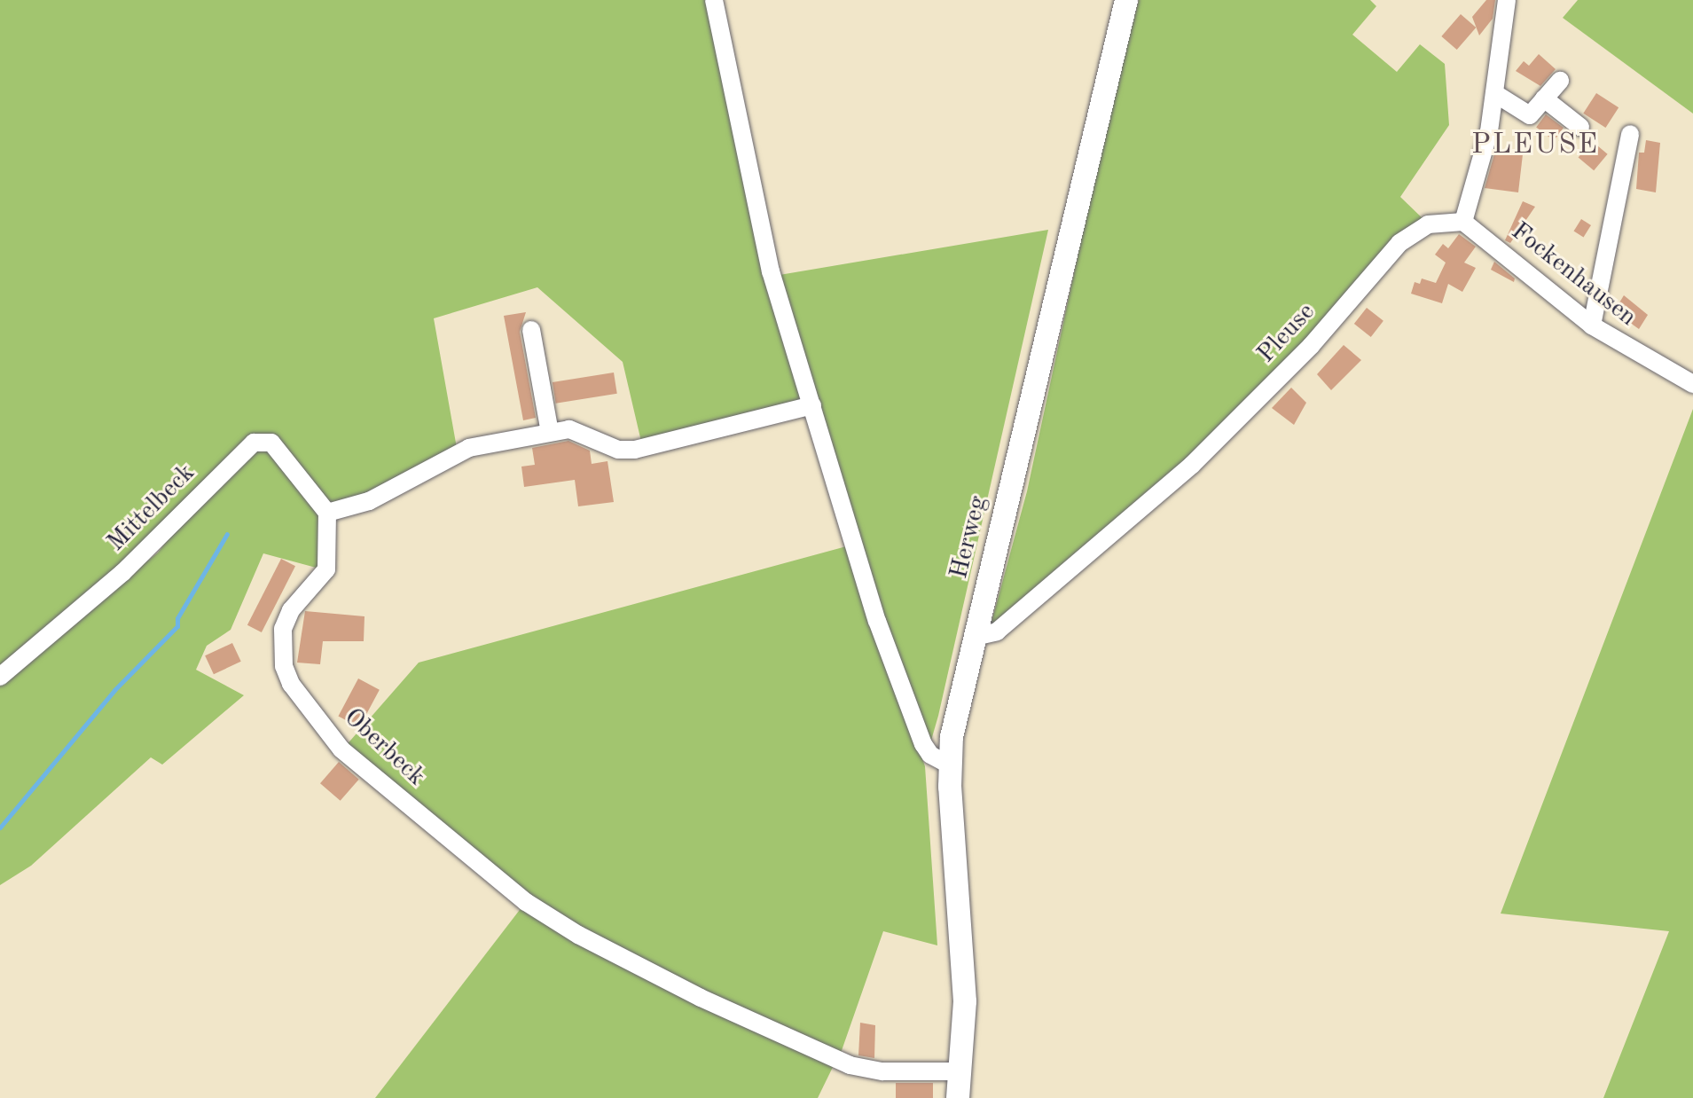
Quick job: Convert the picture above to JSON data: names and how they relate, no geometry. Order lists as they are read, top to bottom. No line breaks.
{"streets":{"main road":["Herweg"],"street":["Fockenhausen","Pleuse","Mittelbeck","Oberbeck"]},"crossings":[["Fockenhausen","Pleuse"],["Pleuse","Herweg"],["Mittelbeck","Oberbeck"],["Herweg","Oberbeck"]],"districts":["PLEUSE"]}
